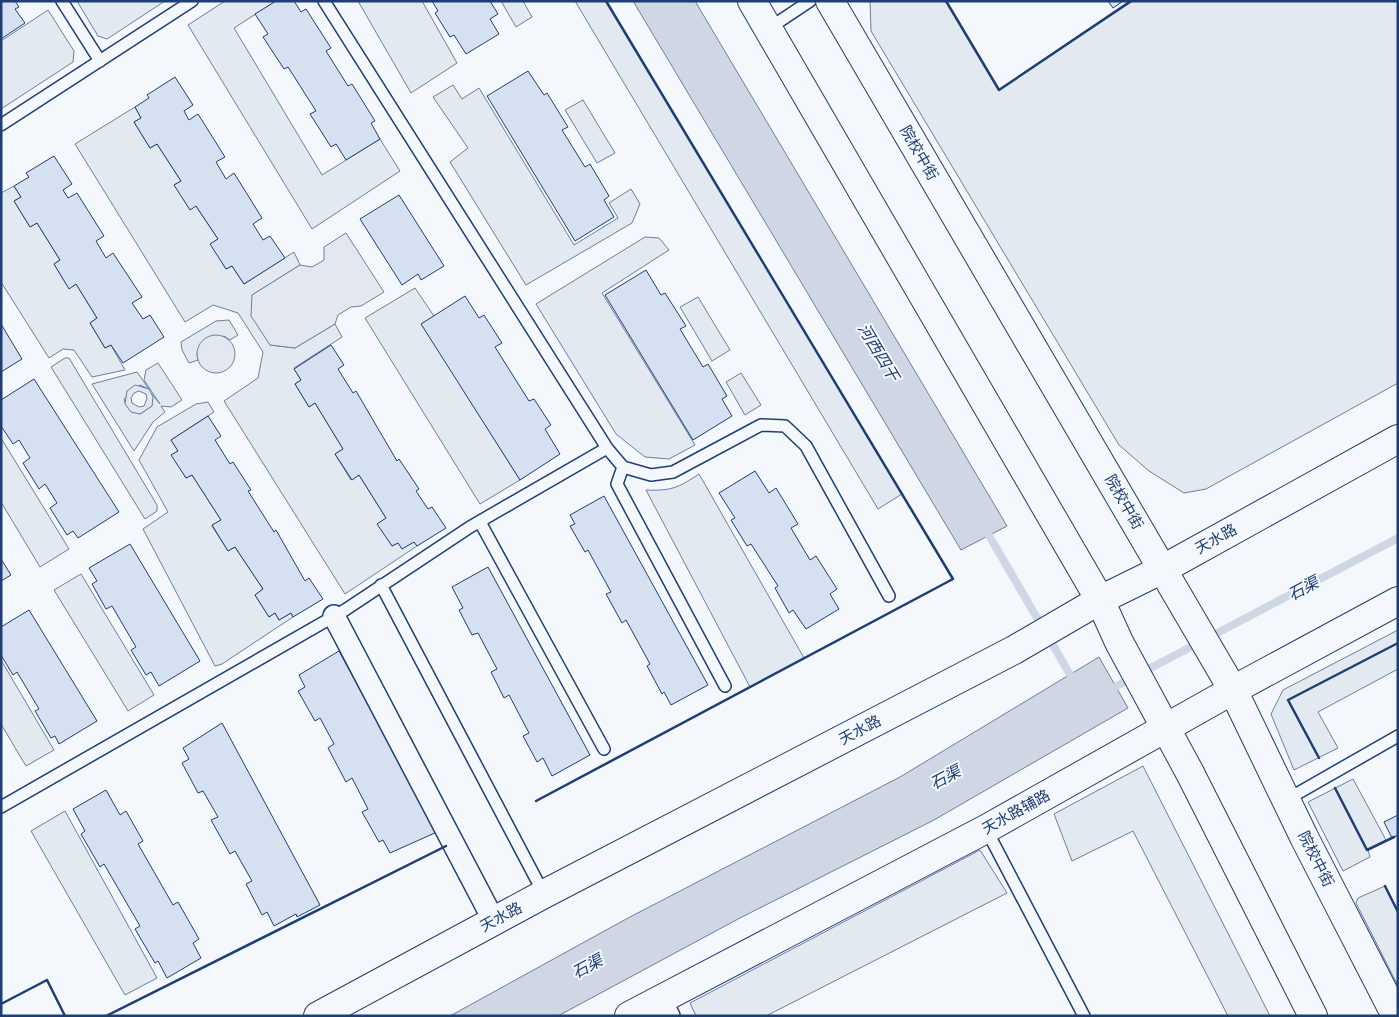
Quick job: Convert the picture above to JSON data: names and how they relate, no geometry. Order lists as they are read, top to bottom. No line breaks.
{"streets":{"main road":["院校中街","天水路","天水路辅路"]},"crossings":[["院校中街","天水路"],["院校中街","天水路辅路"]],"water":["河西四干","石渠"]}
